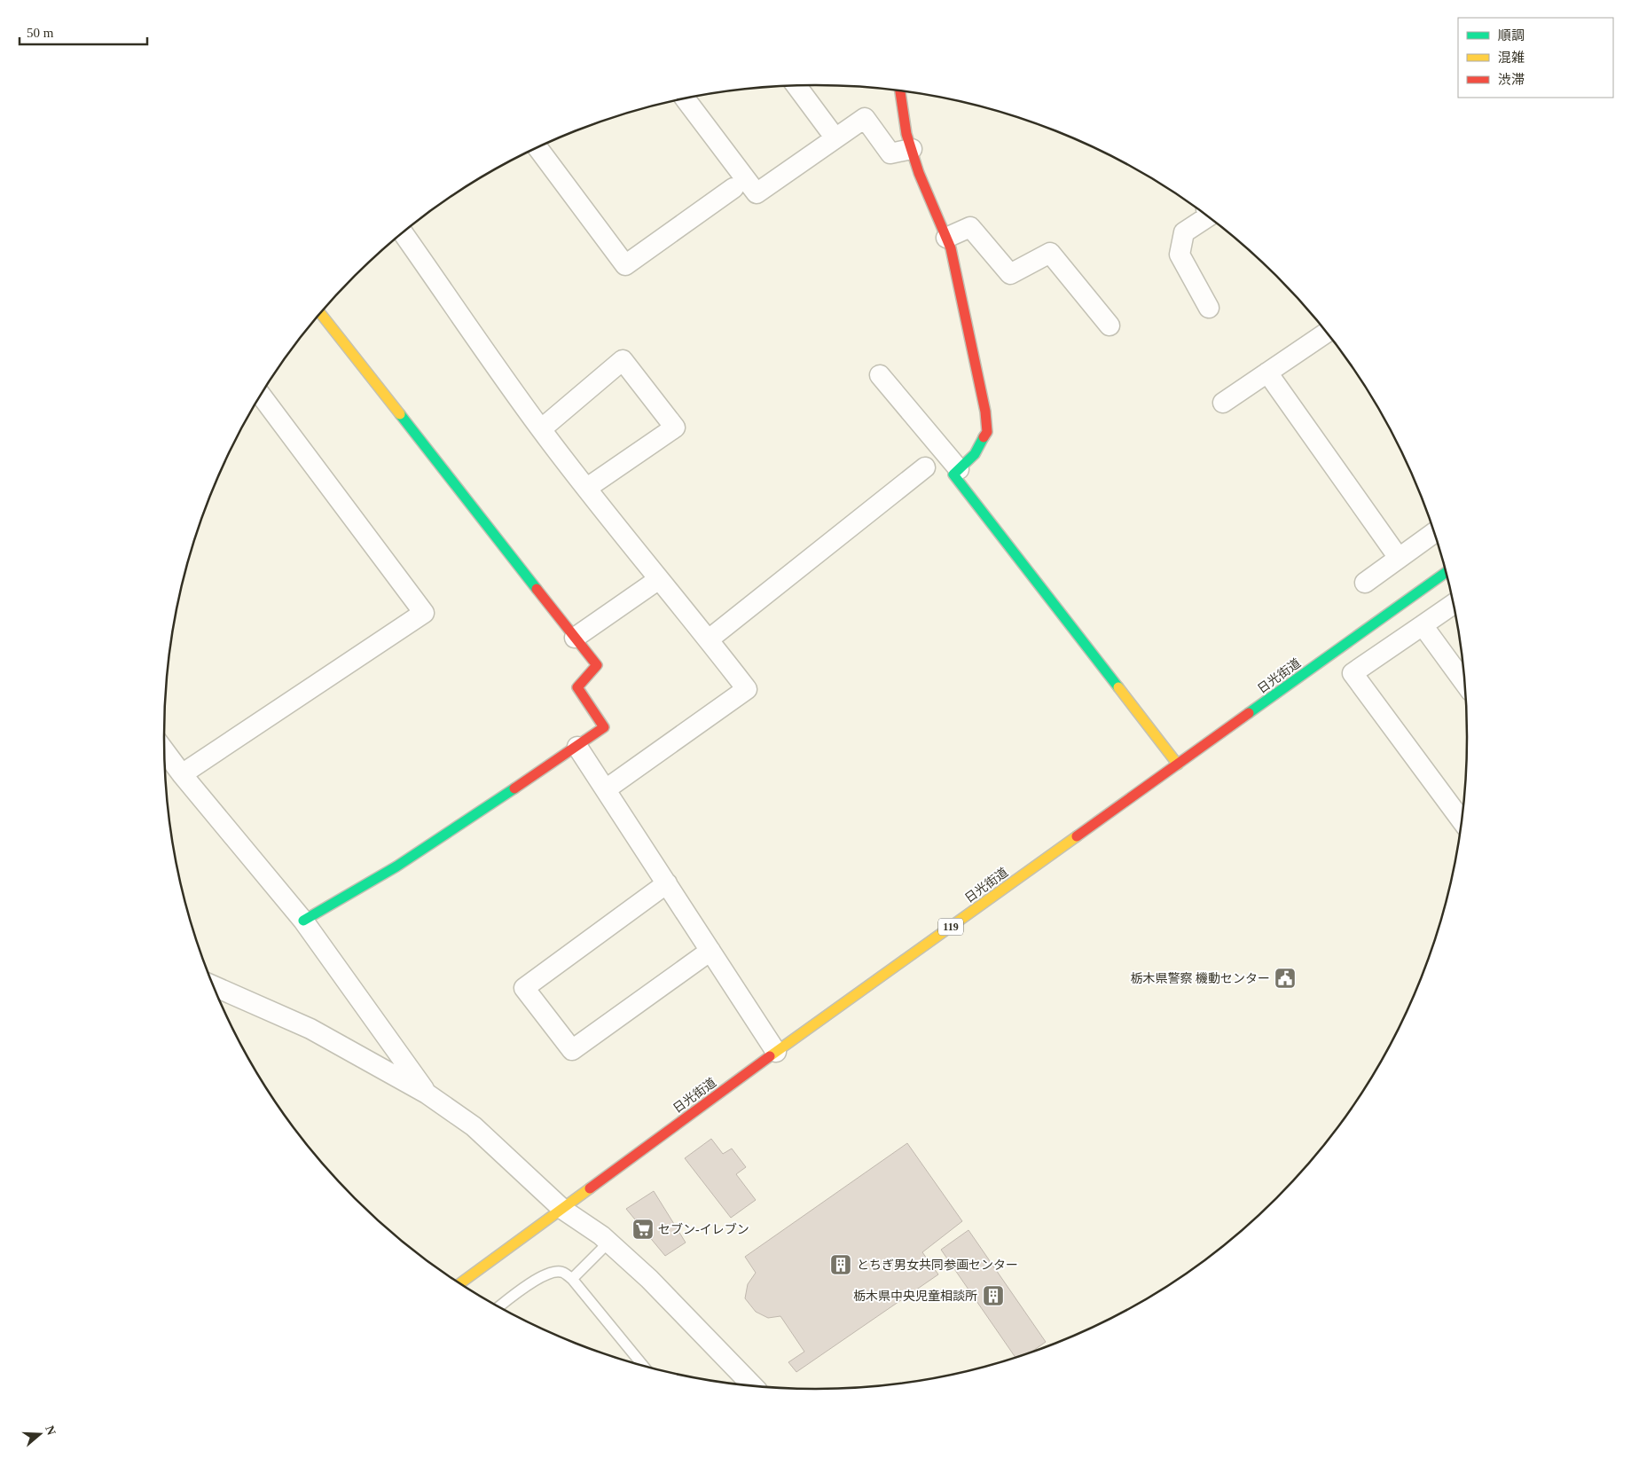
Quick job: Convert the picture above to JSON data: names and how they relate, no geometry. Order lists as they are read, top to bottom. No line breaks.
{"streets":{"main road":["日光街道","119"]},"places":{"public building":["栃木県警察 機動センター"],"supermarket":["セブン-イレブン"],"building":["とちぎ男女共同参画センター","栃木県中央児童相談所"]},"legend":["順調","混雑","渋滞"],"scale_bar":"50 m","north":"right"}
